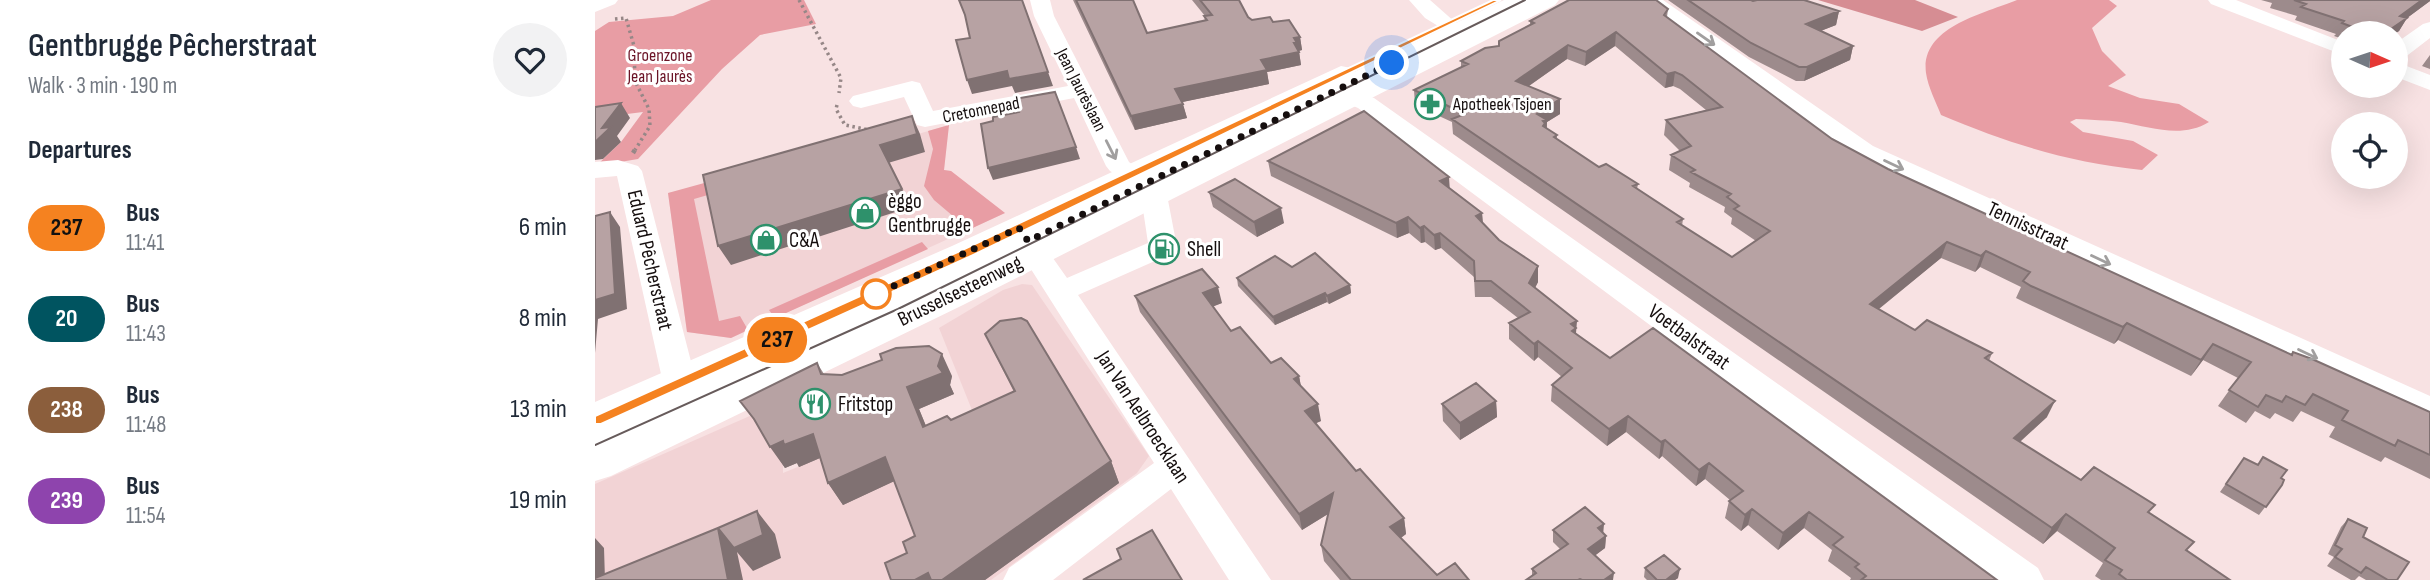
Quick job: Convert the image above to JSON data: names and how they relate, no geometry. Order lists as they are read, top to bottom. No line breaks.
{"streets":{"main road":["Brusselsesteenweg"],"street":["Jean Jaurèslaan","Cretonnepad","Tennisstraat","Eduard Pêcherstraat","Voetbalstraat","Jan Van Aelbroecklaan"]},"crossings":[["Jean Jaurèslaan","Cretonnepad"],["Jean Jaurèslaan","Brusselsesteenweg"],["Eduard Pêcherstraat","Brusselsesteenweg"],["Brusselsesteenweg","Voetbalstraat"],["Brusselsesteenweg","Jan Van Aelbroecklaan"]],"one_way":["Jean Jaurèslaan","Tennisstraat"],"parks":["Groenzone Jean Jaurès"],"places":{"pharmacy":["Apotheek Tsjoen"],"shop":["èggo Gentbrugge","C&A"],"fuel station":["Shell"],"restaurant":["Fritstop"]},"lines":["bus line 237"],"north":"right","page":{"heading":[["Gentbrugge Pêcherstraat","Walk · 3 min · 190 m"],"Departures"],"on_map":"237","list":[{"mark":"237","name":"Bus","note":"11:41","value":"6 min"},{"mark":"20","name":"Bus","note":"11:43","value":"8 min"},{"mark":"238","name":"Bus","note":"11:48","value":"13 min"},{"mark":"239","name":"Bus","note":"11:54","value":"19 min"}]}}
